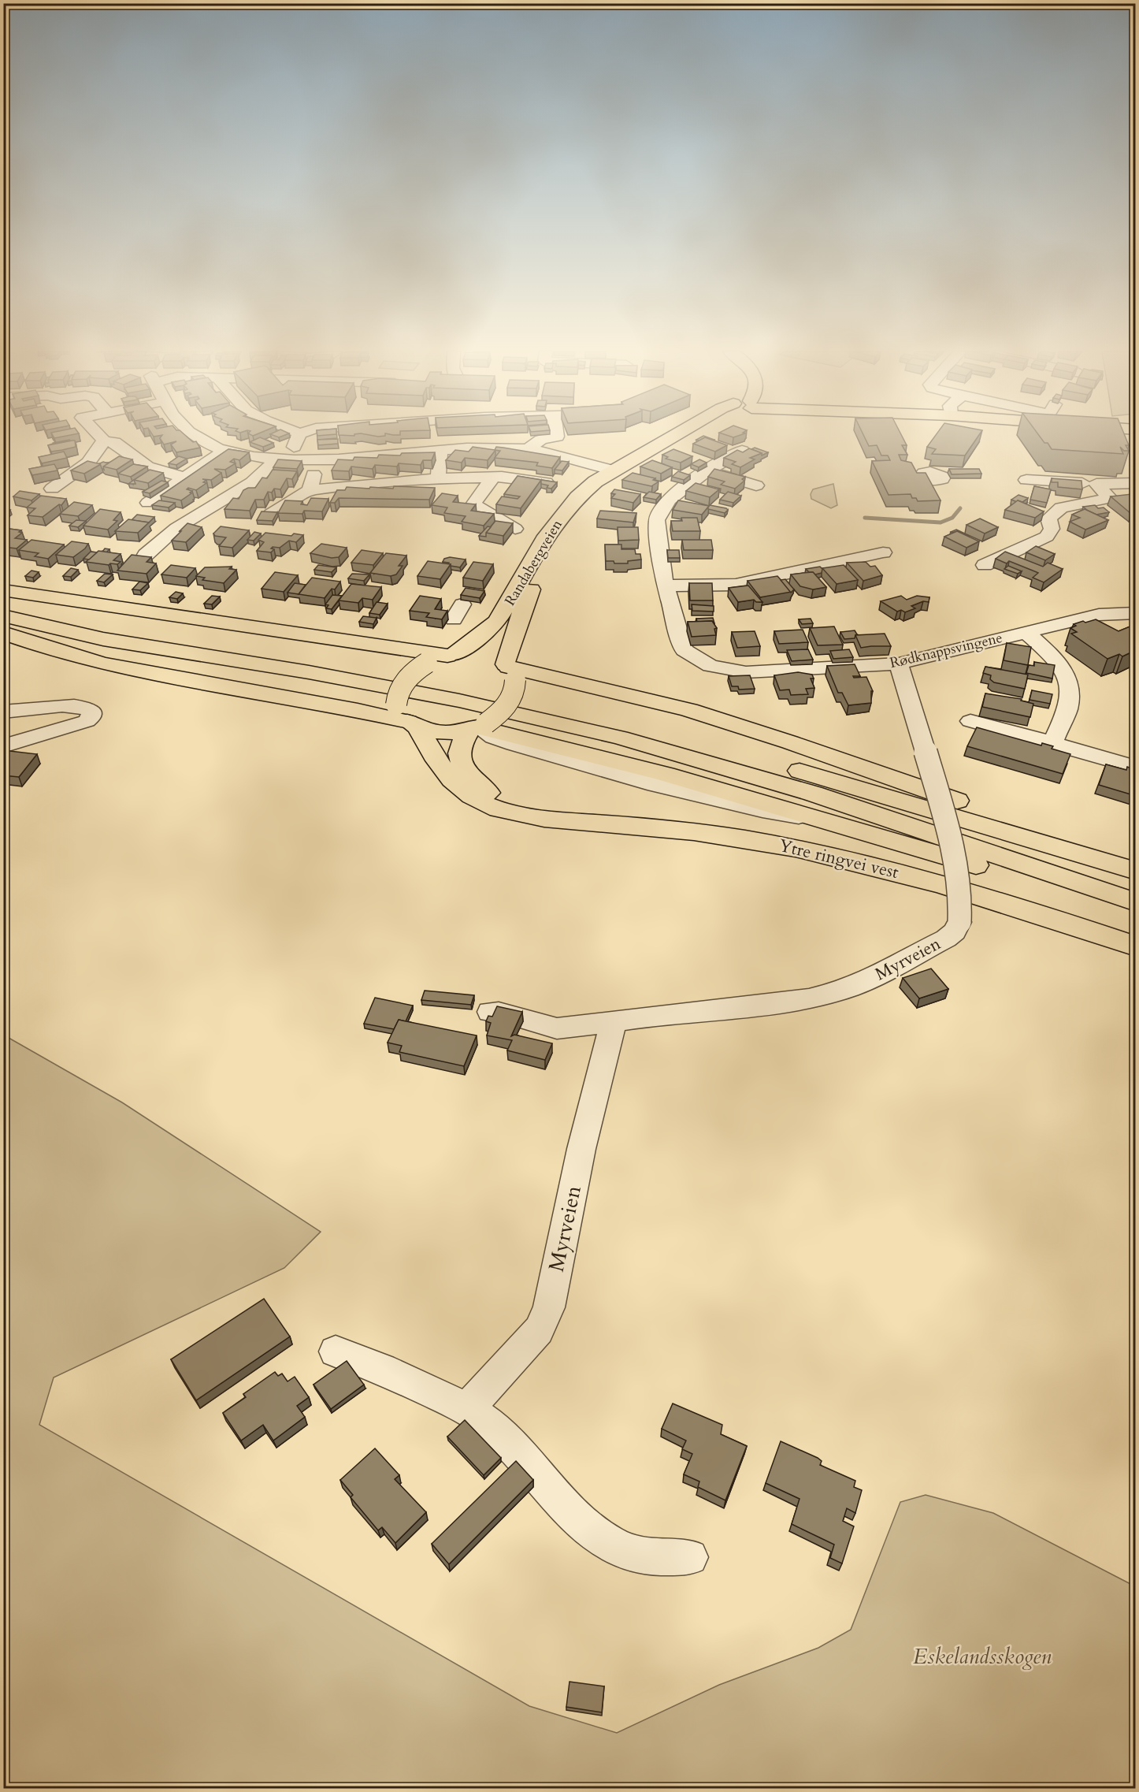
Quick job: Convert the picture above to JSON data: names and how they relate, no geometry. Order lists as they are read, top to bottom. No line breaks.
{"streets":{"main road":["Randabergveien","Ytre ringvei vest"],"street":["Rødknappsvingene","Myrveien"]},"crossings":[["Randabergveien","Ytre ringvei vest"],["Rødknappsvingene","Myrveien"]],"parks":["Eskelandsskogen"]}
